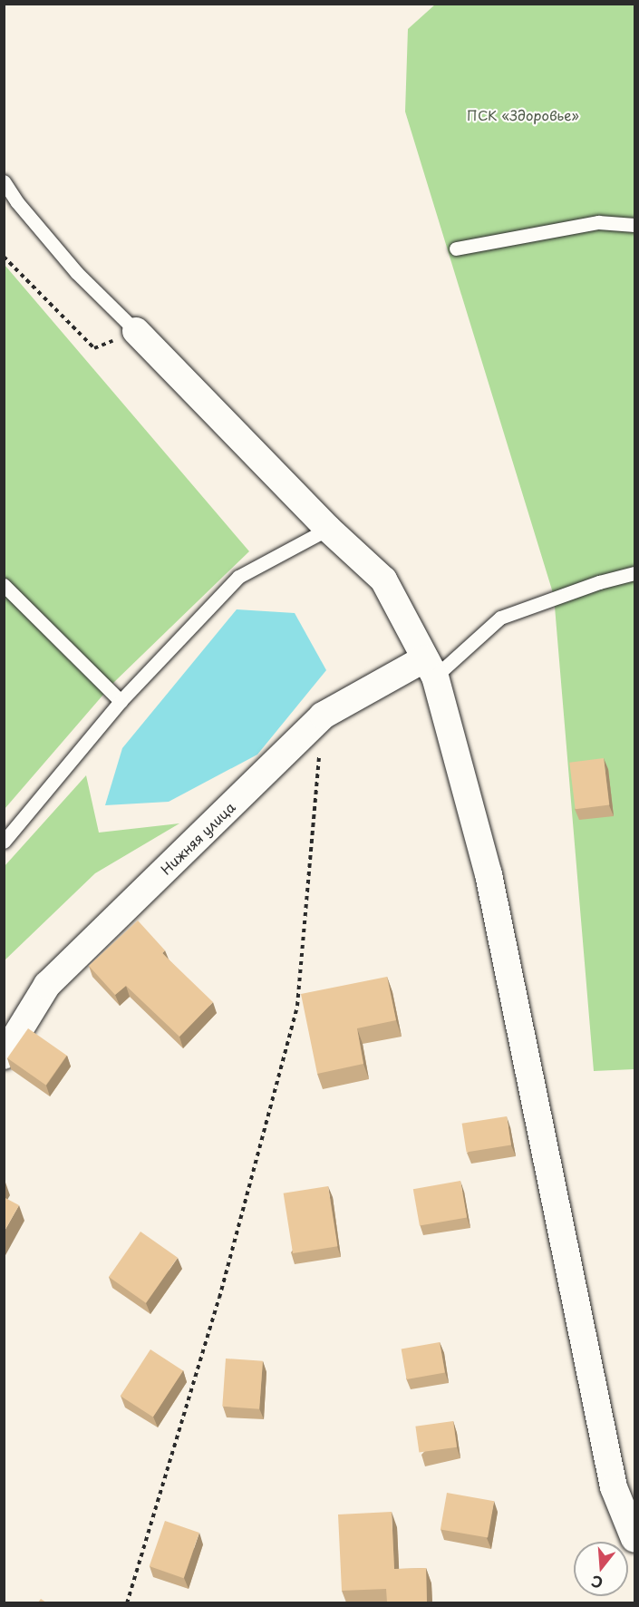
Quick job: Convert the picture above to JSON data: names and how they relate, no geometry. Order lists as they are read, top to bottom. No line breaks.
{"streets":{"street":["Нижняя улица"]},"parks":["ПСК «Здоровье»"],"north":"bottom"}
